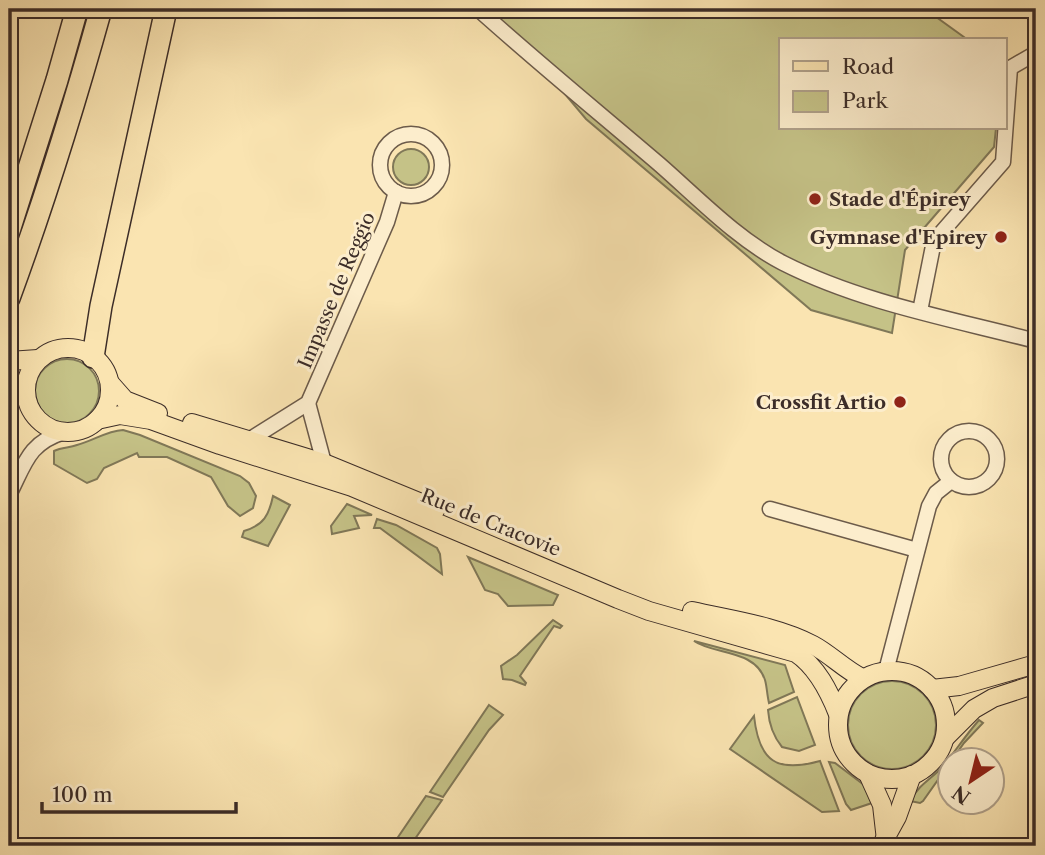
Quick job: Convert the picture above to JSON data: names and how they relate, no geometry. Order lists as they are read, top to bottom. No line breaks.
{"streets":{"main road":["Rue de Cracovie"],"street":["Impasse de Reggio"]},"places":["Stade d'Épirey","Gymnase d'Epirey","Crossfit Artio"],"legend":["Road","Park"],"scale_bar":"100 m","north":"bottom left"}
